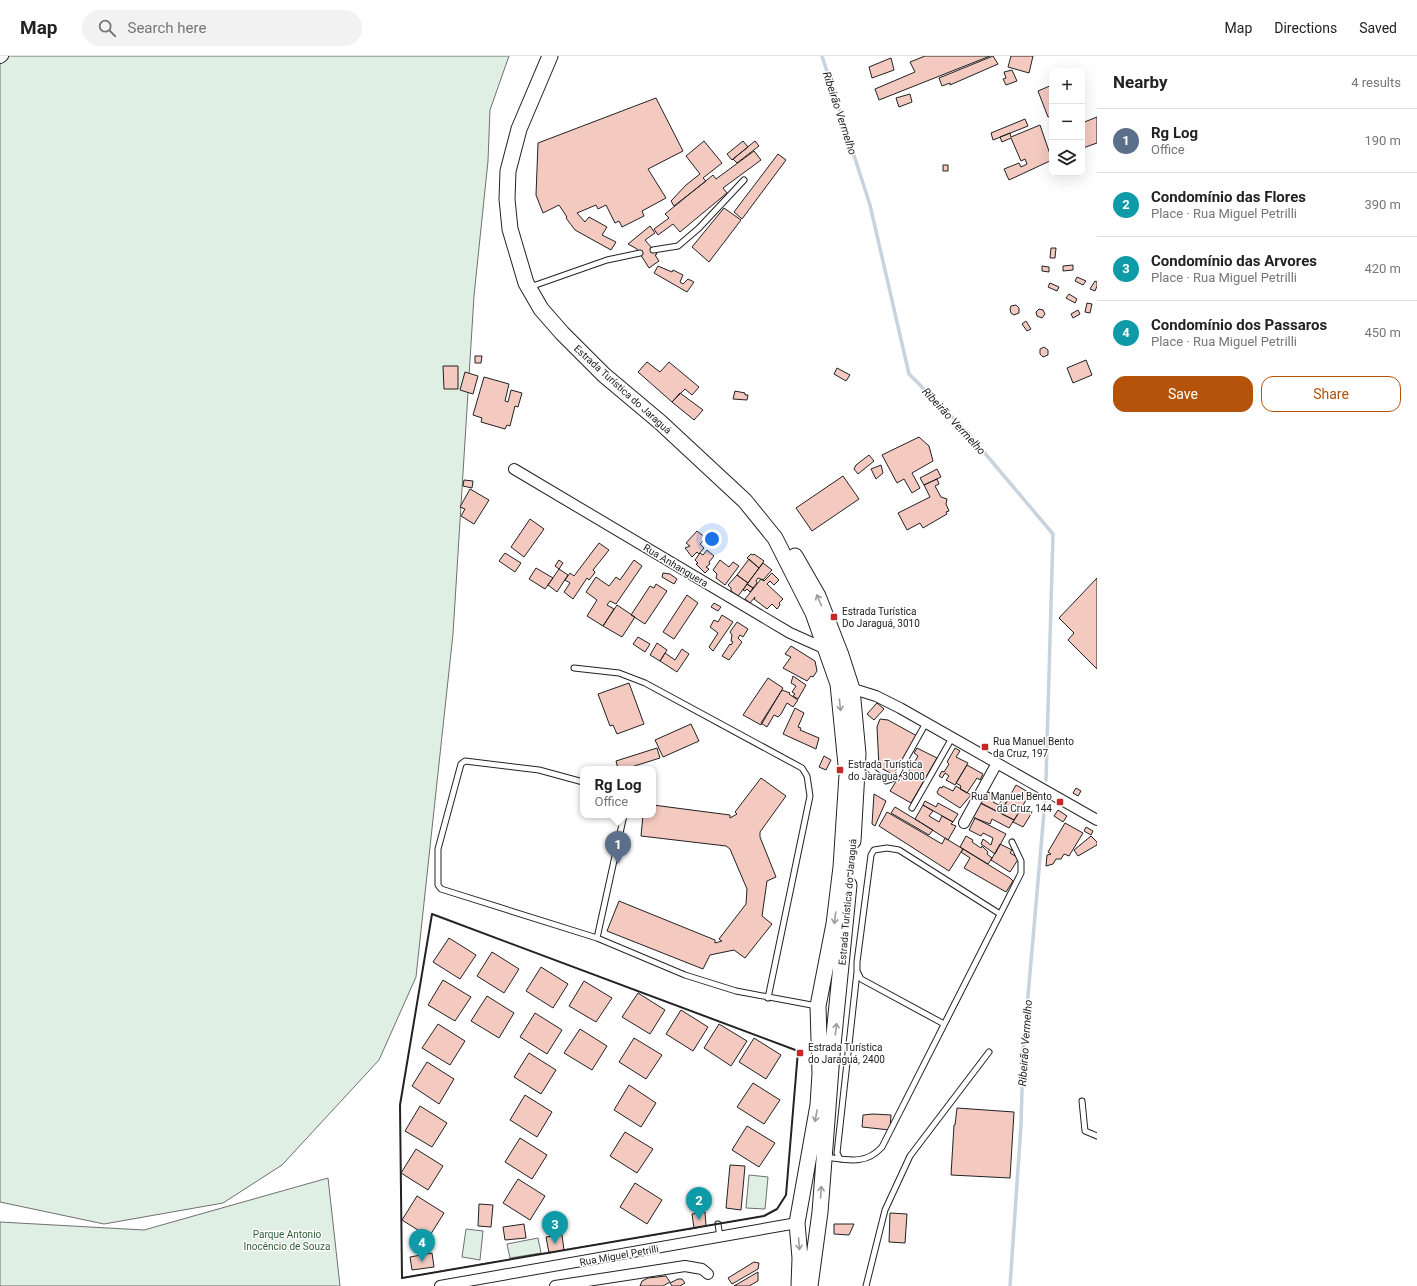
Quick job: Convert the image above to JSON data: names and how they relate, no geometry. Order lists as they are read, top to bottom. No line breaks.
{"streets":{"main road":["Estrada Turística do Jaraguá"],"street":["Rua Anhanguera","Rua Miguel Petrilli"]},"crossings":[["Estrada Turística do Jaraguá","Rua Anhanguera"],["Estrada Turística do Jaraguá","Rua Miguel Petrilli"]],"water":["Ribeirão Vermelho"],"parks":["Parque Antonio Inocêncio de Souza"],"places":{"transit":["Estrada Turística Do Jaraguá, 3010","Rua Manuel Bento da Cruz, 197","Estrada Turística do Jaraguá, 3000","Rua Manuel Bento da Cruz, 144","Estrada Turística do Jaraguá, 2400"]},"page":{"header":"Map","search":"Search here","nav":["Map","Directions","Saved"],"heading":["Nearby","4 results"],"map_buttons":["+","−"],"list":[{"mark":"1","name":"Rg Log","note":"Office","value":"190 m"},{"mark":"2","name":"Condomínio das Flores","note":"Place · Rua Miguel Petrilli","value":"390 m"},{"mark":"3","name":"Condomínio das Arvores","note":"Place · Rua Miguel Petrilli","value":"420 m"},{"mark":"4","name":"Condomínio dos Passaros","note":"Place · Rua Miguel Petrilli","value":"450 m"}],"buttons":["Save","Share"],"popup":["Rg Log","Office"],"pins":["1","2","3","4"]}}
